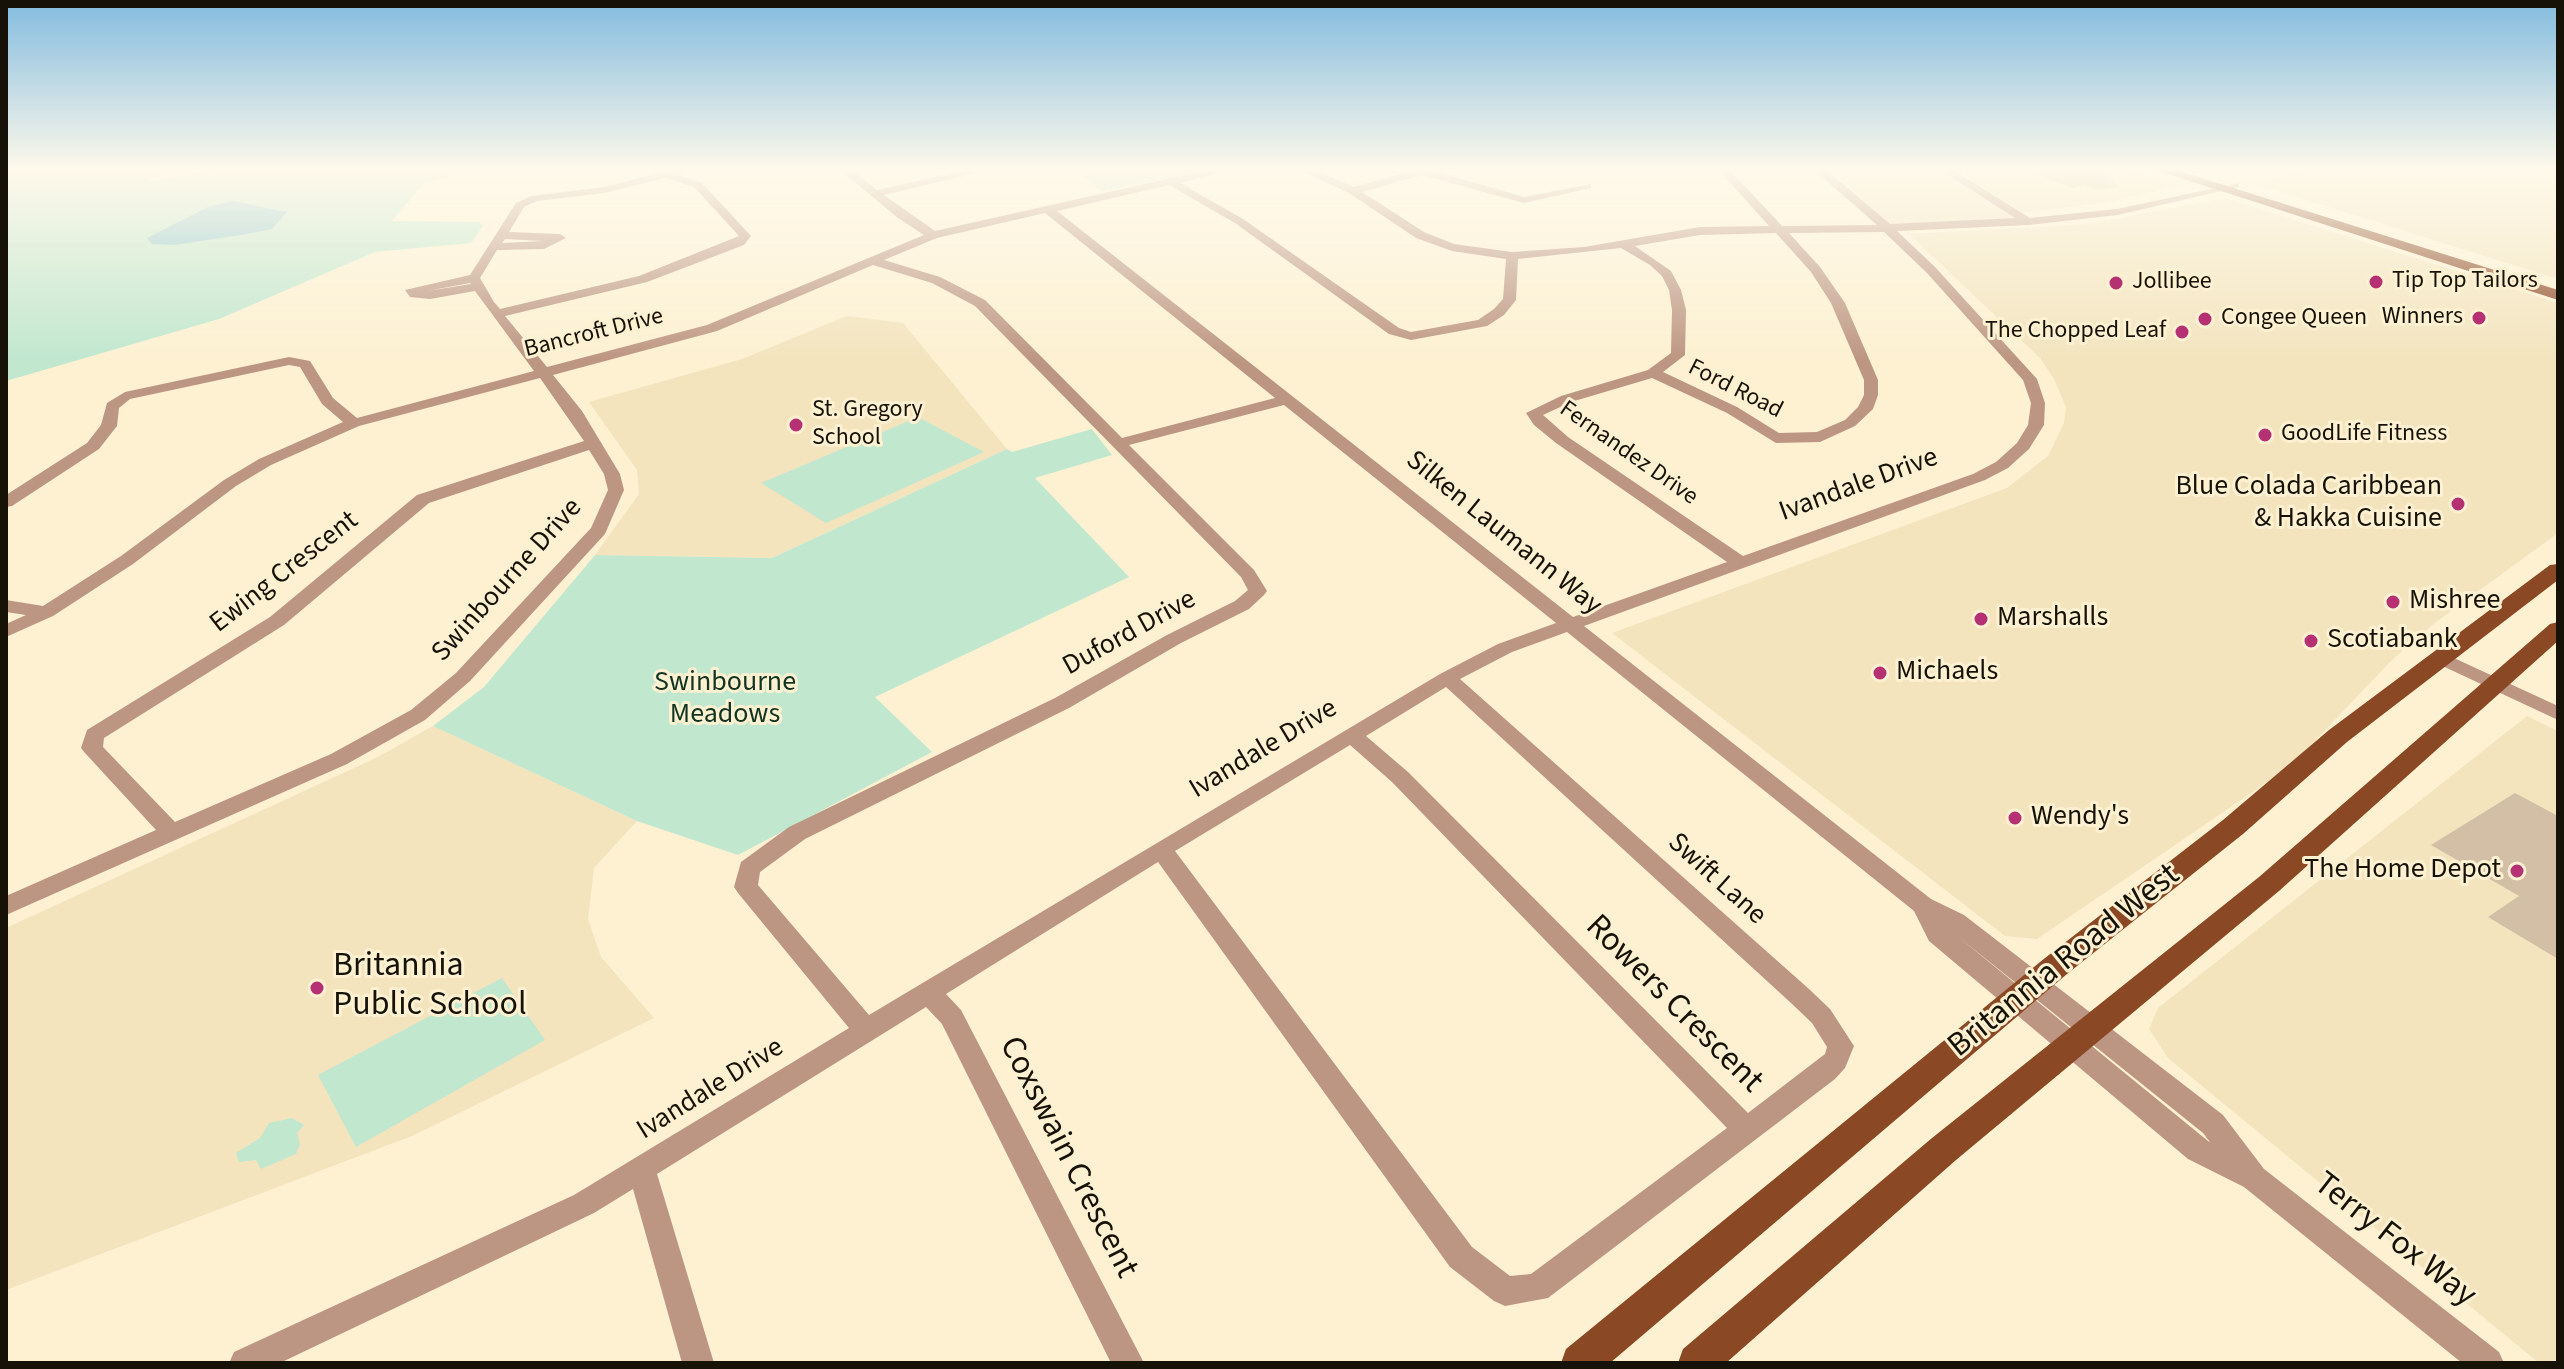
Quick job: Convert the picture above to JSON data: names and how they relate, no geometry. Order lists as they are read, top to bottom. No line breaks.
{"streets":{"main road":["Britannia Road West"],"street":["Bancroft Drive","Ford Road","Fernandez Drive","Ivandale Drive","Silken Laumann Way","Ewing Crescent","Swinbourne Drive","Duford Drive","Swift Lane","Rowers Crescent","Coxswain Crescent","Terry Fox Way"]},"crossings":[["Bancroft Drive","Swinbourne Drive"],["Bancroft Drive","Duford Drive"],["Ford Road","Fernandez Drive"],["Fernandez Drive","Ivandale Drive"],["Ivandale Drive","Silken Laumann Way"],["Ivandale Drive","Duford Drive"],["Ivandale Drive","Swift Lane"],["Ivandale Drive","Rowers Crescent"],["Ivandale Drive","Coxswain Crescent"],["Silken Laumann Way","Britannia Road West"],["Silken Laumann Way","Terry Fox Way"],["Ewing Crescent","Swinbourne Drive"],["Swift Lane","Rowers Crescent"]],"parks":["Swinbourne Meadows"],"places":["Tip Top Tailors","Jollibee","Winners","Congee Queen","The Chopped Leaf","St. Gregory School","GoodLife Fitness","Blue Colada Caribbean & Hakka Cuisine","Mishree","Marshalls","Scotiabank","Michaels","Wendy's","The Home Depot","Britannia Public School"]}
